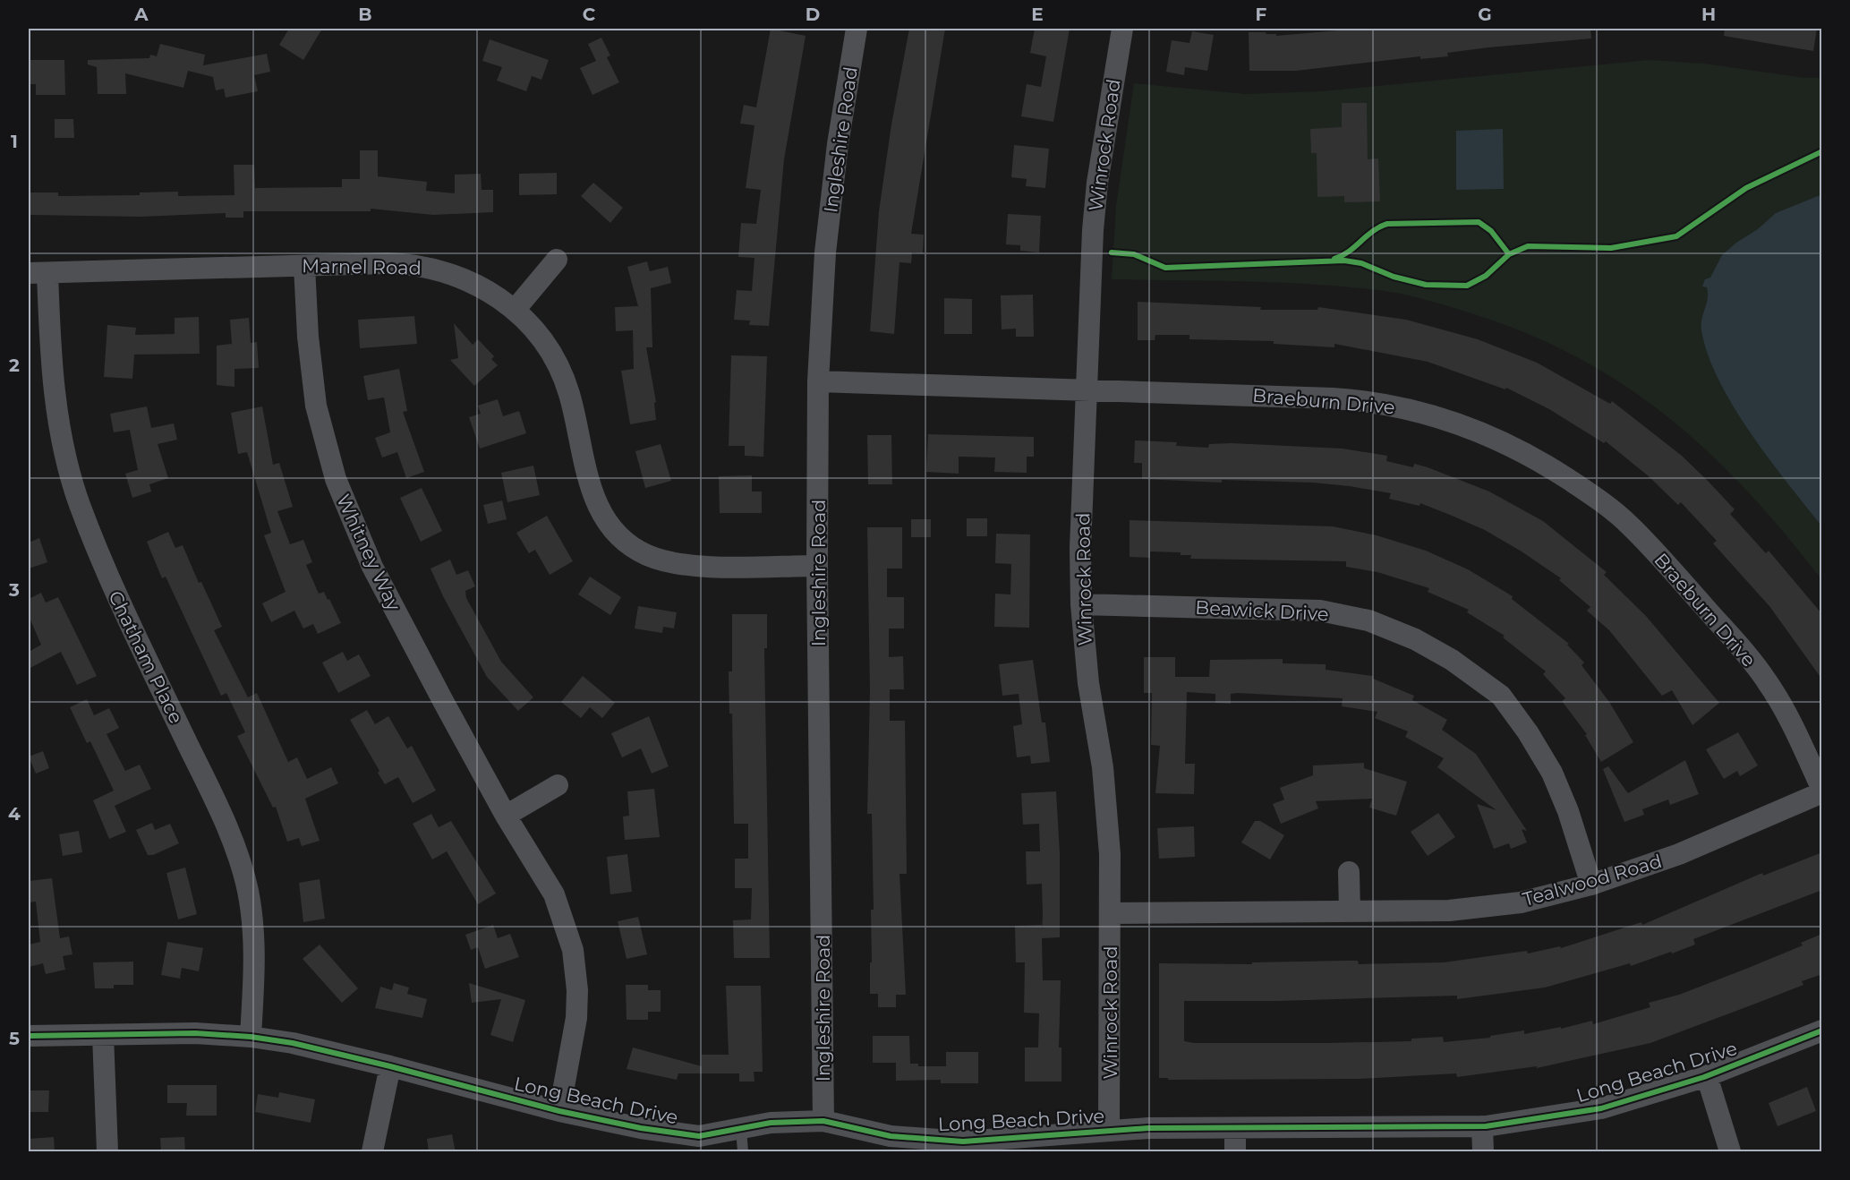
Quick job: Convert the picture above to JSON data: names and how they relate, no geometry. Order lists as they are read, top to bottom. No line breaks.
{"streets":{"street":["Ingleshire Road","Winrock Road","Marnel Road","Braeburn Drive","Whitney Way","Beawick Drive","Chatham Place","Tealwood Road","Long Beach Drive"]},"crossings":[["Ingleshire Road","Marnel Road"],["Ingleshire Road","Braeburn Drive"],["Ingleshire Road","Long Beach Drive"],["Winrock Road","Braeburn Drive"],["Winrock Road","Beawick Drive"],["Winrock Road","Tealwood Road"],["Winrock Road","Long Beach Drive"],["Marnel Road","Whitney Way"],["Marnel Road","Chatham Place"],["Braeburn Drive","Tealwood Road"],["Whitney Way","Long Beach Drive"],["Beawick Drive","Tealwood Road"],["Chatham Place","Long Beach Drive"]],"grid":{"columns":["A","B","C","D","E","F","G","H"],"rows":["1","2","3","4","5"]}}
